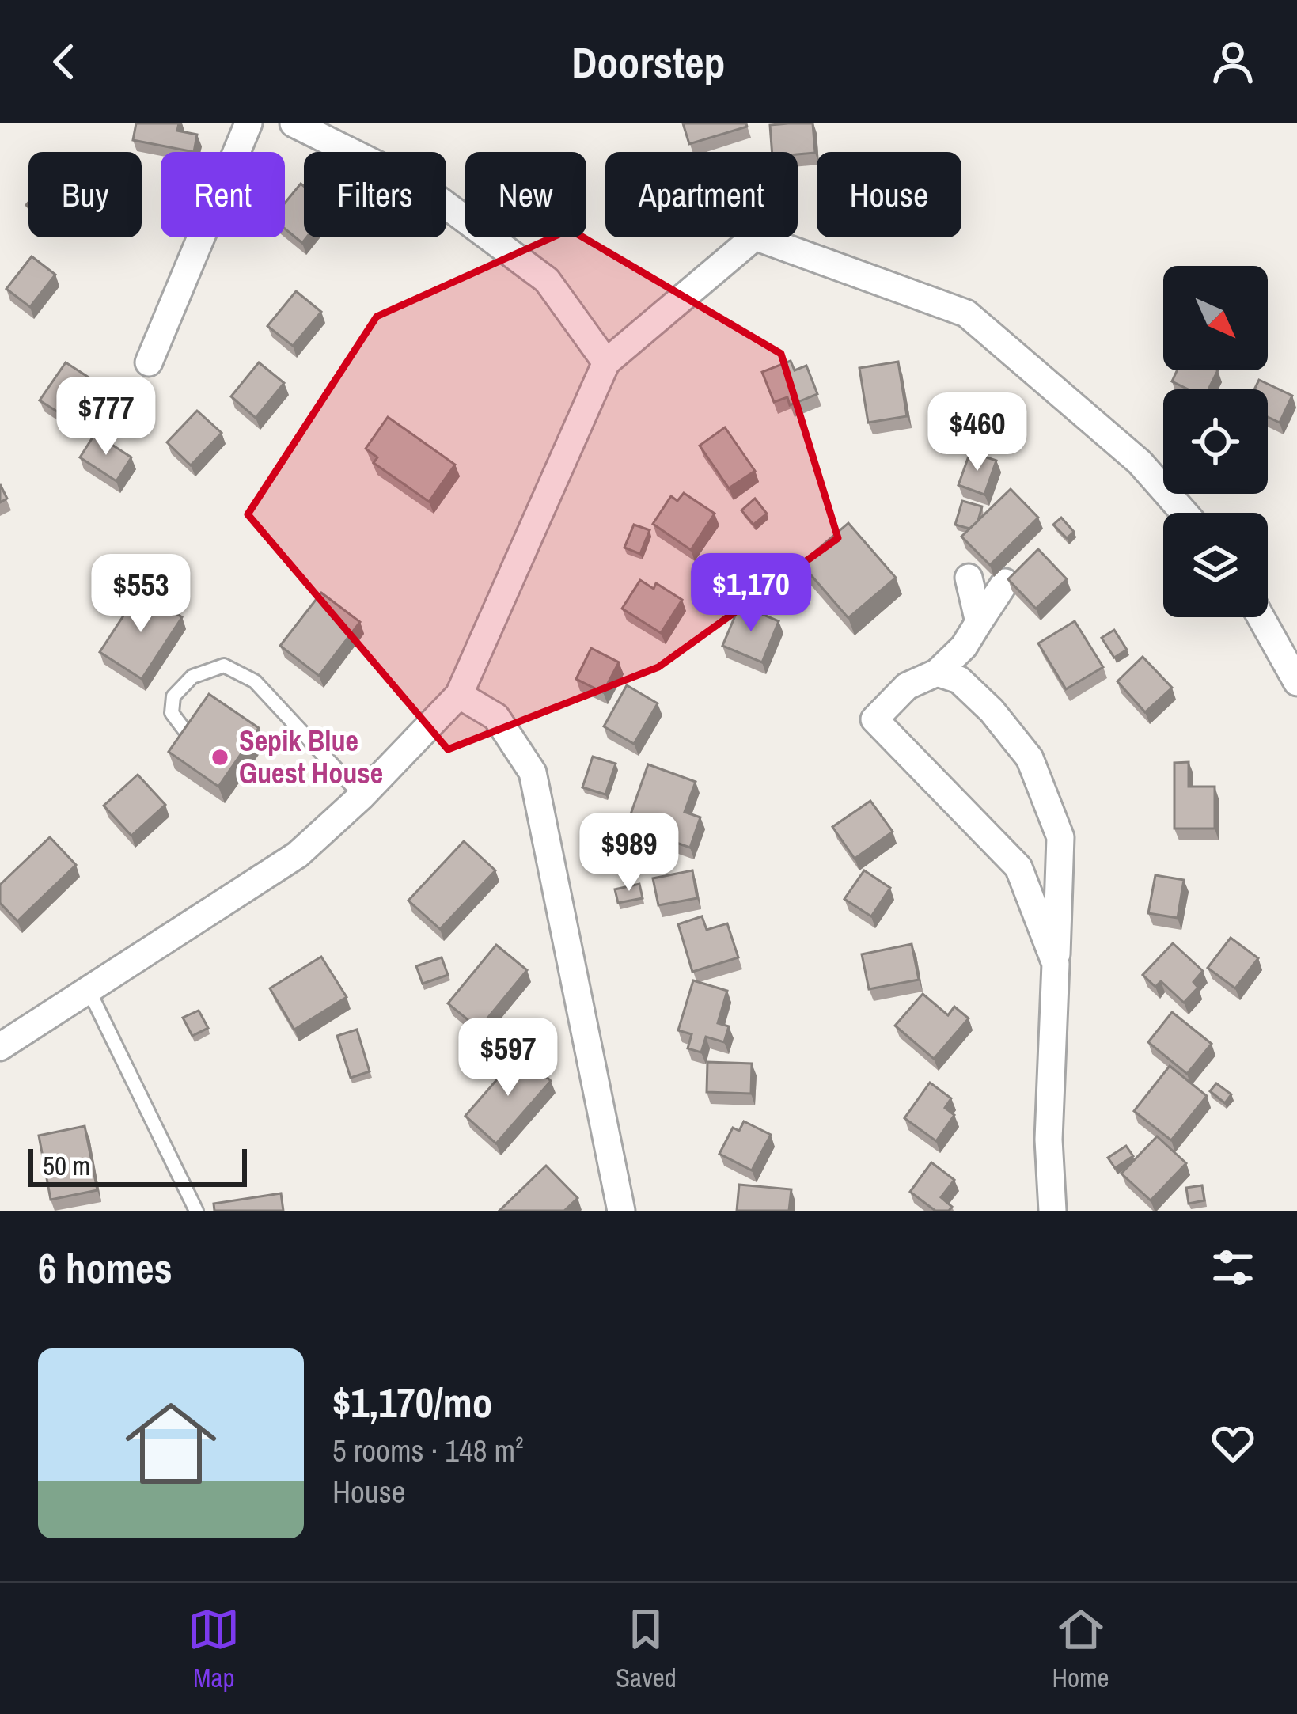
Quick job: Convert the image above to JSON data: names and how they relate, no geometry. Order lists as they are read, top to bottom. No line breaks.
{"places":["Sepik Blue Guest House"],"scale_bar":"50 m","north":"bottom right","page":{"header":"Doorstep","chip":["Buy","Rent","Filters","New","Apartment","House"],"price":["$777","$460","$1,170","$553","$989","$597"],"scale":"50 m","heading":"6 homes","list":[{"name":"$1,170/mo","note":"5 rooms · 148 m² · House"}],"tabs":["Map","Saved","Home"]}}
